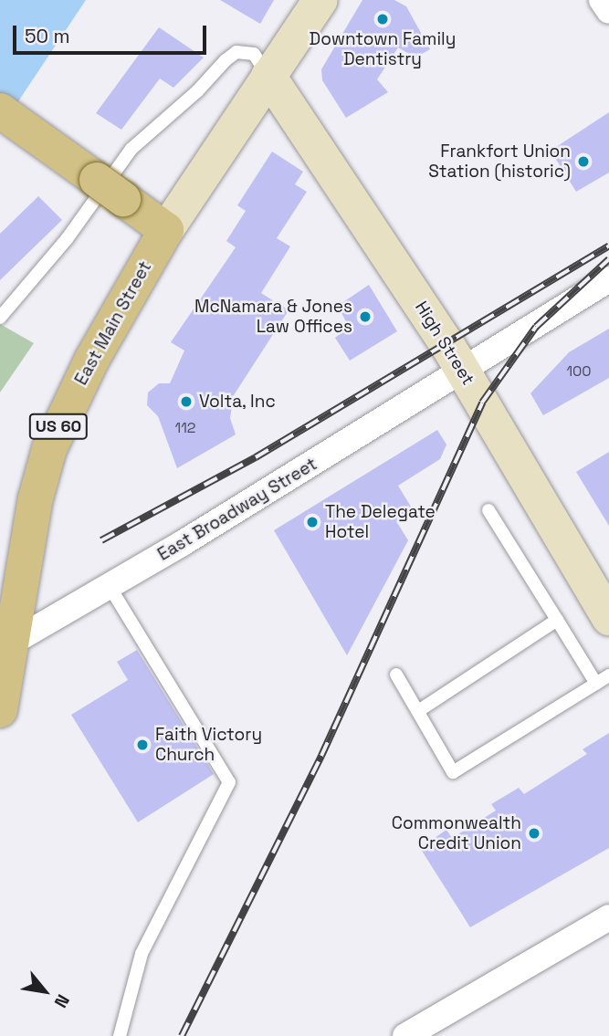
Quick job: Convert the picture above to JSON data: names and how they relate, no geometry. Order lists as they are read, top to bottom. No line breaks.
{"streets":{"main road":["East Main Street","High Street","US 60"],"street":["East Broadway Street"]},"crossings":[["East Main Street","High Street"],["East Main Street","East Broadway Street"],["High Street","East Broadway Street"]],"places":["Downtown Family Dentistry","Frankfort Union Station (historic)","McNamara & Jones Law Offices","Volta, Inc","The Delegate Hotel","Faith Victory Church","Commonwealth Credit Union"],"house_numbers":["100","112"],"scale_bar":"50 m","north":"bottom right"}
